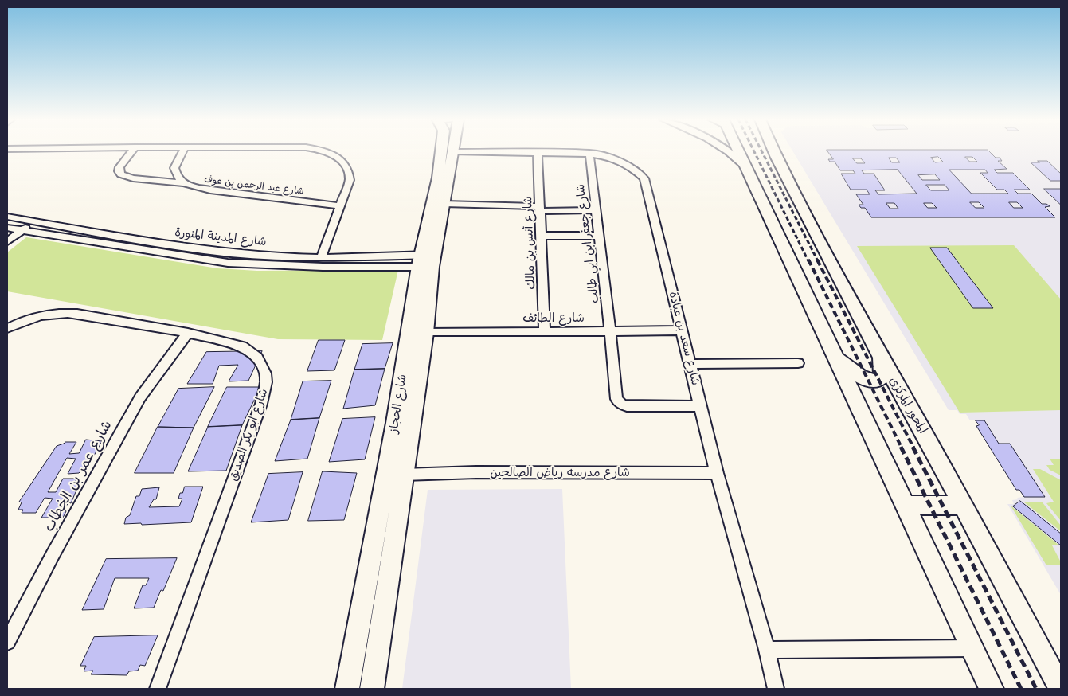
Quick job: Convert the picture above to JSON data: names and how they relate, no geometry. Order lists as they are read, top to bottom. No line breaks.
{"streets":{"main road":["شارع الحجاز","المحور المركزى"],"street":["شارع عبد الرحمن بن عوف","شارع المدينة المنورة","شارع أنس بن مالك","شارع جعفر ابن ابي طالب","شارع الطائف","شارع سعد بن عبادة","شارع ابو بكر الصديق","شارع مدرسه رياض الصالحين","شارع عمر بن الخطاب"]},"crossings":[["شارع المدينة المنورة","شارع الحجاز"],["شارع أنس بن مالك","شارع الطائف"],["شارع أنس بن مالك","شارع سعد بن عبادة"],["شارع جعفر ابن ابي طالب","شارع الطائف"],["شارع جعفر ابن ابي طالب","شارع سعد بن عبادة"],["شارع الطائف","شارع سعد بن عبادة"],["شارع الطائف","شارع الحجاز"],["شارع سعد بن عبادة","شارع الحجاز"],["شارع سعد بن عبادة","شارع مدرسه رياض الصالحين"],["شارع الحجاز","شارع مدرسه رياض الصالحين"],["شارع ابو بكر الصديق","شارع عمر بن الخطاب"]]}
